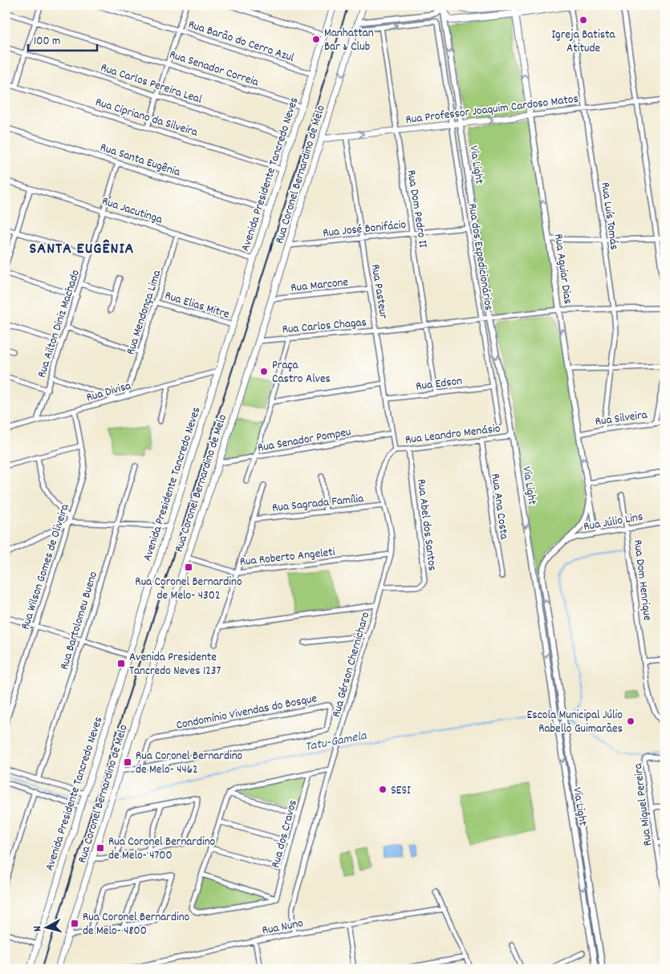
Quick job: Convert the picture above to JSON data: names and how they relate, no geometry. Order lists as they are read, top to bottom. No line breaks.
{"streets":{"main road":["Rua Professor Joaquim Cardoso Matos","Via Light","Avenida Presidente Tancredo Neves","Rua Coronel Bernardino de Melo","Rua Aguiar Dias"],"street":["Rua Barão do Cerro Azul","Rua Senador Correia","Rua Carlos Pereira Leal","Rua Cipriano da Silveira","Rua Santa Eugênia","Rua Dom Pedro II","Rua Jacutinga","Rua Luís Tomás","Rua José Bonifácio","Rua dos Expedicionários","Rua Marcone","Rua Pasteur","Rua Elias Mitre","Rua Mendonça Lima","Rua Ailton Diniz Machado","Rua Carlos Chagas","Rua Edson","Rua Divisa","Rua Silveira","Rua Leandro Menásio","Rua Senador Pompeu","Rua Sagrada Família","Rua Ana Costa","Rua Júlio Lins","Rua Abel dos Santos","Rua Roberto Angeleti","Rua Wilson Gomes de Oliveira","Rua Dom Henrique","Rua Bartolomeu Bueno","Rua Gérson Chernicharo","Condomínio Vivendas do Bosque","Rua Miguel Pereira","Rua dos Cravos","Rua Nuno"]},"crossings":[["Rua Barão do Cerro Azul","Avenida Presidente Tancredo Neves"],["Rua Senador Correia","Avenida Presidente Tancredo Neves"],["Rua Carlos Pereira Leal","Avenida Presidente Tancredo Neves"],["Rua Professor Joaquim Cardoso Matos","Via Light"],["Rua Professor Joaquim Cardoso Matos","Rua Coronel Bernardino de Melo"],["Rua Professor Joaquim Cardoso Matos","Rua Dom Pedro II"],["Rua Professor Joaquim Cardoso Matos","Rua Luís Tomás"],["Rua Professor Joaquim Cardoso Matos","Rua dos Expedicionários"],["Rua Professor Joaquim Cardoso Matos","Rua Aguiar Dias"],["Rua Professor Joaquim Cardoso Matos","Rua Pasteur"],["Rua Cipriano da Silveira","Avenida Presidente Tancredo Neves"],["Rua Santa Eugênia","Avenida Presidente Tancredo Neves"],["Rua Santa Eugênia","Rua Ailton Diniz Machado"],["Via Light","Rua Aguiar Dias"],["Via Light","Rua Carlos Chagas"],["Via Light","Rua Leandro Menásio"],["Via Light","Rua Júlio Lins"],["Avenida Presidente Tancredo Neves","Rua Jacutinga"],["Avenida Presidente Tancredo Neves","Rua Elias Mitre"],["Avenida Presidente Tancredo Neves","Rua Divisa"],["Rua Coronel Bernardino de Melo","Rua José Bonifácio"],["Rua Coronel Bernardino de Melo","Rua Marcone"],["Rua Coronel Bernardino de Melo","Rua Carlos Chagas"],["Rua Coronel Bernardino de Melo","Rua Senador Pompeu"],["Rua Coronel Bernardino de Melo","Rua Roberto Angeleti"],["Rua Coronel Bernardino de Melo","Condomínio Vivendas do Bosque"],["Rua Dom Pedro II","Rua José Bonifácio"],["Rua Dom Pedro II","Rua dos Expedicionários"],["Rua Dom Pedro II","Rua Carlos Chagas"],["Rua Dom Pedro II","Rua Edson"],["Rua Jacutinga","Rua Mendonça Lima"],["Rua Jacutinga","Rua Ailton Diniz Machado"],["Rua Luís Tomás","Rua Carlos Chagas"],["Rua Luís Tomás","Rua Silveira"],["Rua José Bonifácio","Rua dos Expedicionários"],["Rua José Bonifácio","Rua Pasteur"],["Rua dos Expedicionários","Rua Carlos Chagas"],["Rua dos Expedicionários","Rua Edson"],["Rua Aguiar Dias","Rua Carlos Chagas"],["Rua Aguiar Dias","Rua Silveira"],["Rua Aguiar Dias","Rua Júlio Lins"],["Rua Marcone","Rua Pasteur"],["Rua Pasteur","Rua Carlos Chagas"],["Rua Pasteur","Rua Edson"],["Rua Pasteur","Rua Leandro Menásio"],["Rua Pasteur","Rua Senador Pompeu"],["Rua Pasteur","Rua Gérson Chernicharo"],["Rua Elias Mitre","Rua Mendonça Lima"],["Rua Mendonça Lima","Rua Divisa"],["Rua Ailton Diniz Machado","Rua Divisa"],["Rua Divisa","Rua Wilson Gomes de Oliveira"],["Rua Leandro Menásio","Rua Ana Costa"],["Rua Leandro Menásio","Rua Abel dos Santos"],["Rua Leandro Menásio","Rua Gérson Chernicharo"],["Rua Sagrada Família","Rua Gérson Chernicharo"],["Rua Júlio Lins","Rua Dom Henrique"],["Rua Abel dos Santos","Rua Gérson Chernicharo"],["Rua Roberto Angeleti","Rua Gérson Chernicharo"],["Rua Gérson Chernicharo","Rua Nuno"]],"one_way":["Rua Professor Joaquim Cardoso Matos","Rua Aguiar Dias"],"districts":["SANTA EUGÊNIA"],"water":["Tatu-Gamela"],"places":{"other":["Igreja Batista Atitude","Manhattan Bar & Club","Praça Castro Alves","Escola Municipal Júlio Rabello Guimarães","SESI"],"transit":["Rua Coronel Bernardino de Melo- 4302","Avenida Presidente Tancredo Neves 1237","Rua Coronel Bernardino de Melo- 4462","Rua Coronel Bernardino de Melo- 4700","Rua Coronel Bernardino de Melo- 4800"]},"scale_bar":"100 m","north":"left"}
